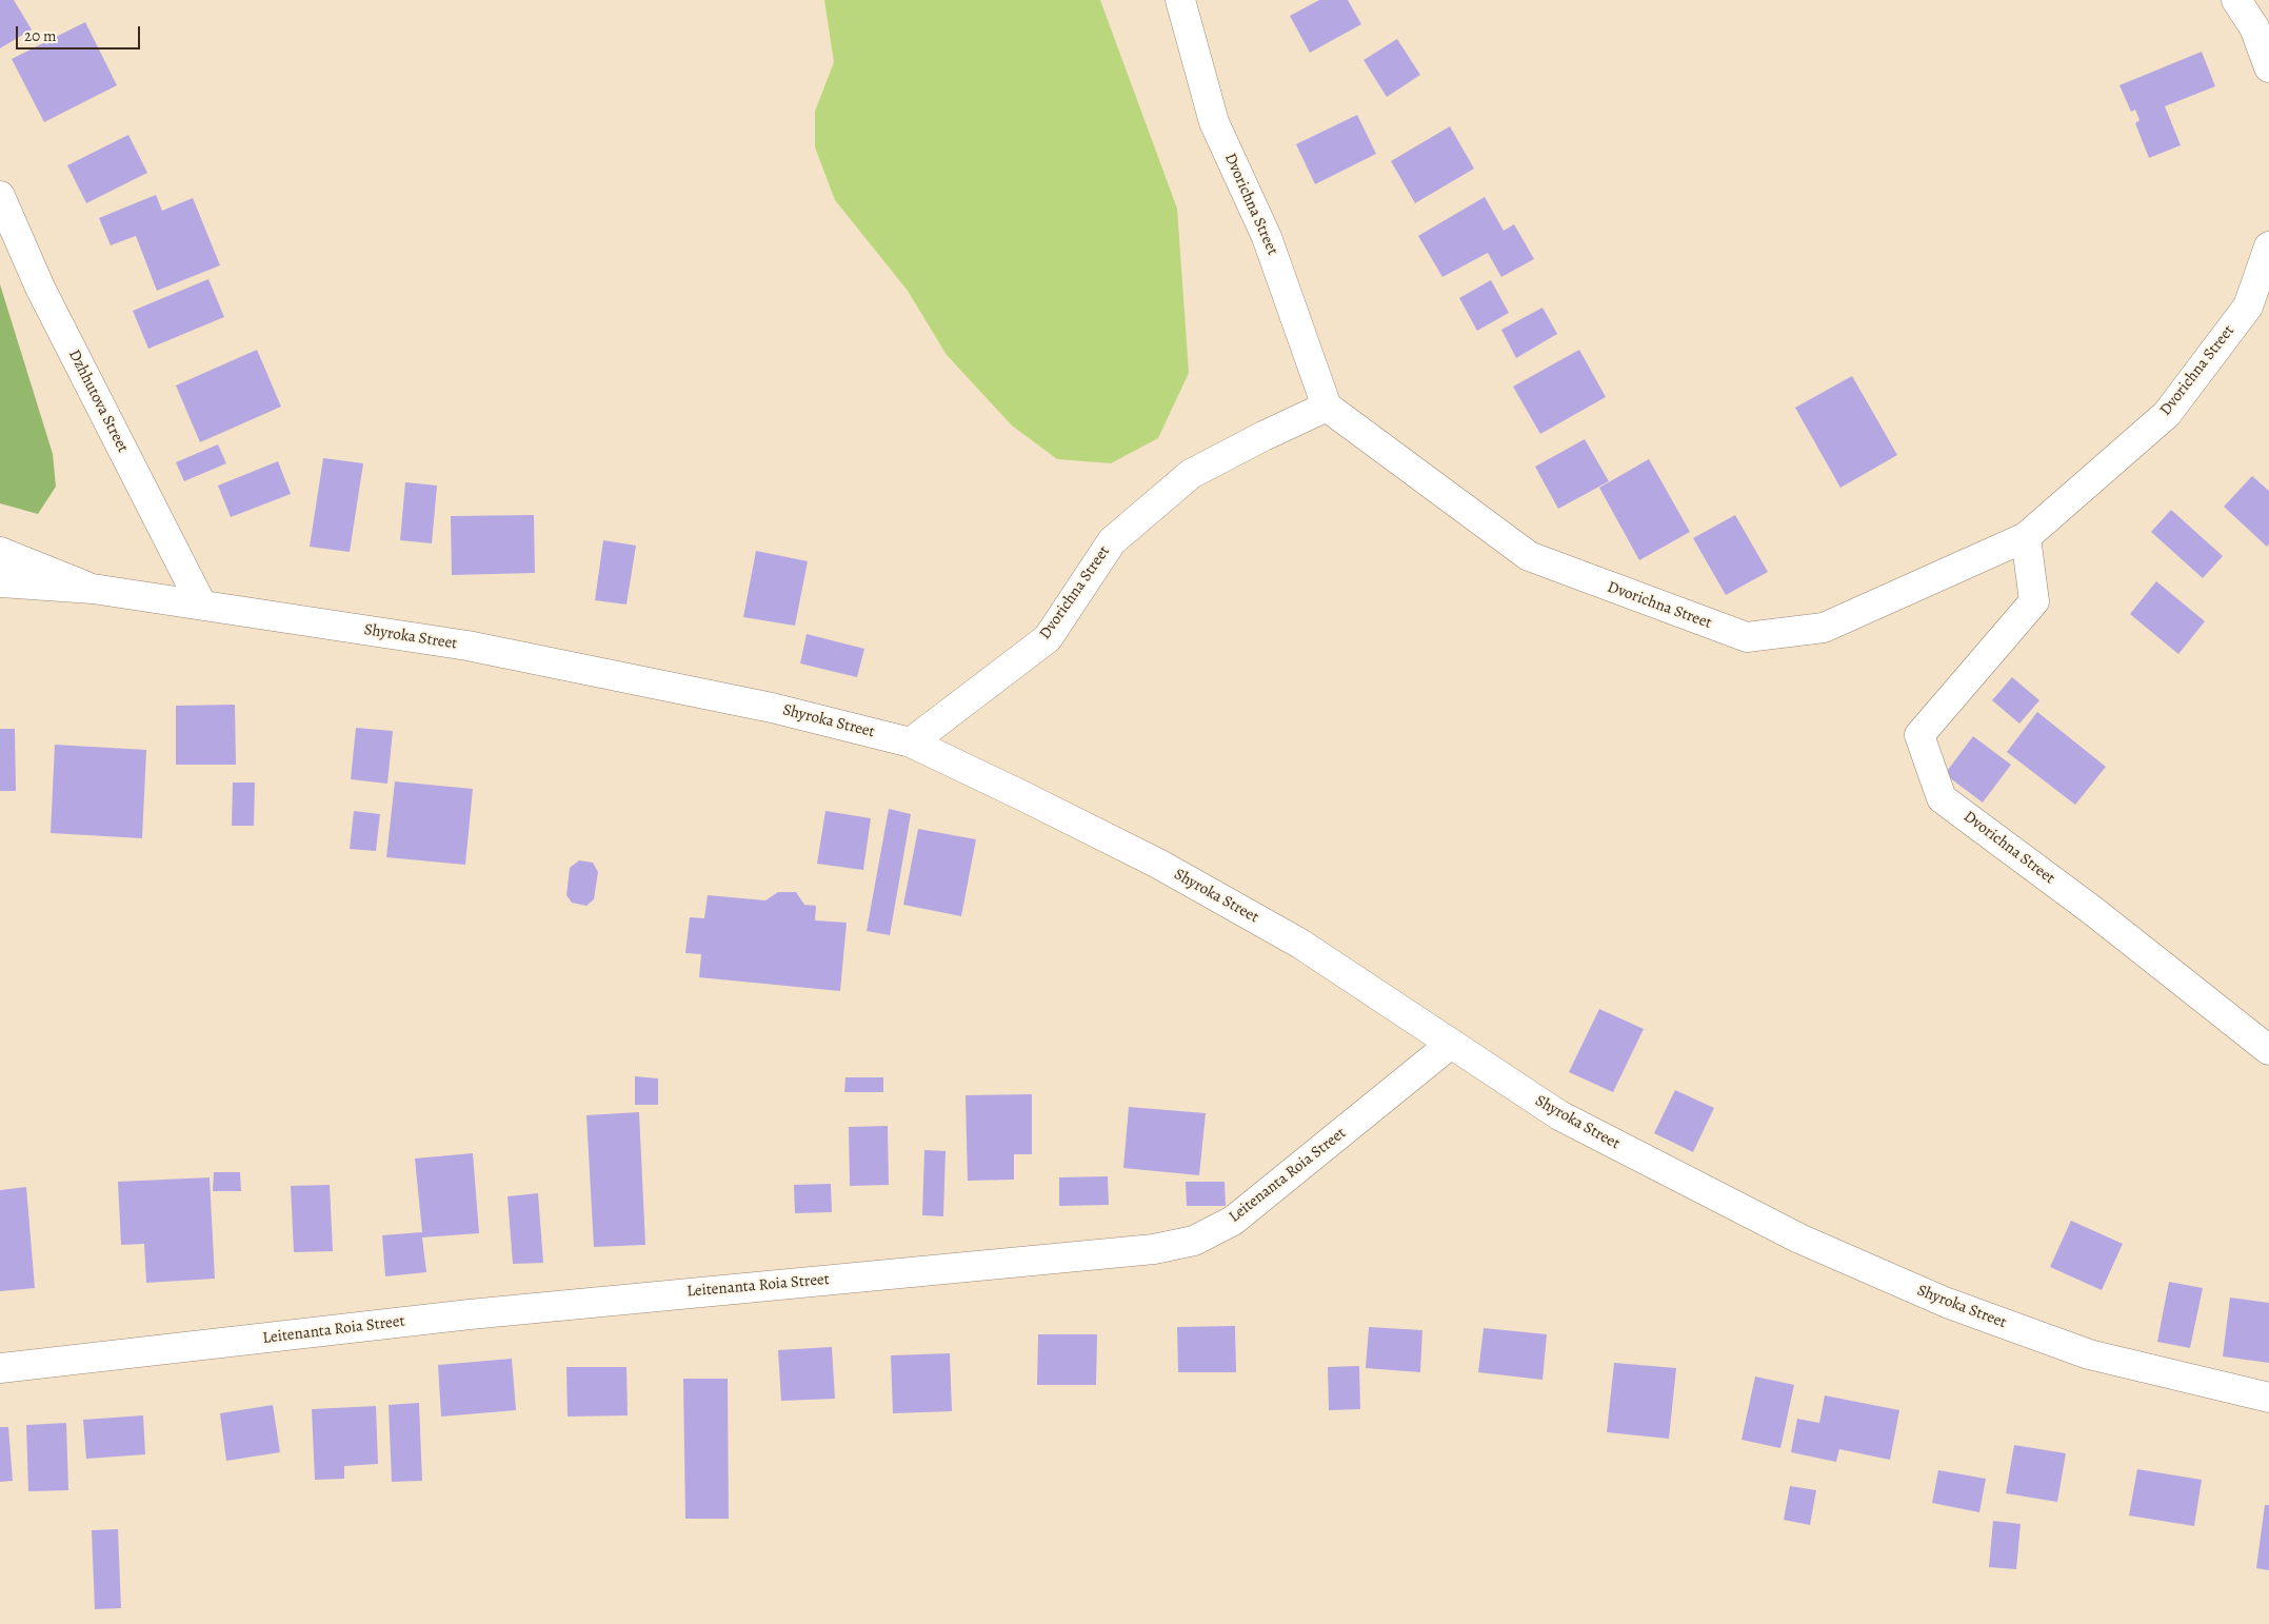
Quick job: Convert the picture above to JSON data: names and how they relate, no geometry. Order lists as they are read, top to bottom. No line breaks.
{"streets":{"street":["Dvorichna Street","Dzhhutova Street","Shyroka Street","Leitenanta Roia Street"]},"crossings":[["Dvorichna Street","Shyroka Street"],["Dzhhutova Street","Shyroka Street"],["Shyroka Street","Leitenanta Roia Street"]],"scale_bar":"20 m"}
